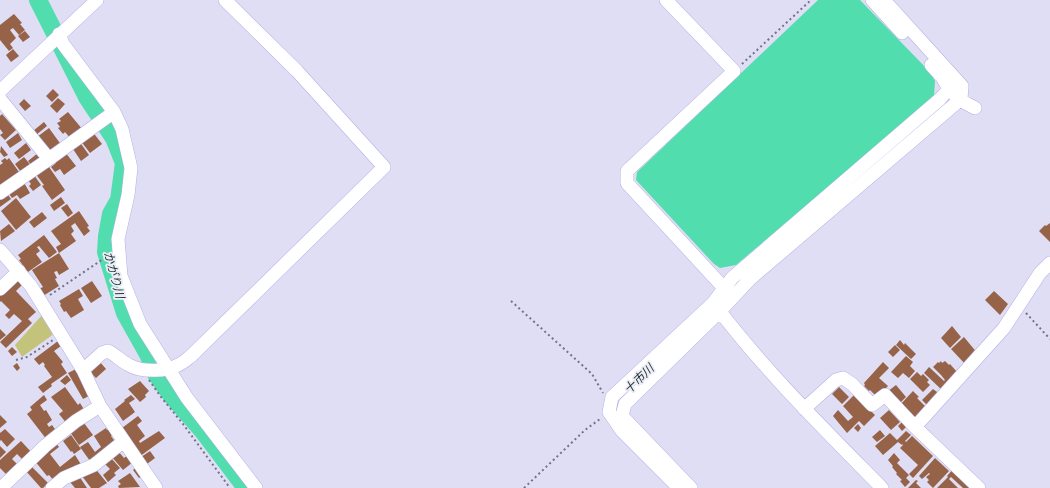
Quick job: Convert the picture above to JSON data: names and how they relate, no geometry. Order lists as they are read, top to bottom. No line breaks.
{"water":["かがり川","十市川"]}
